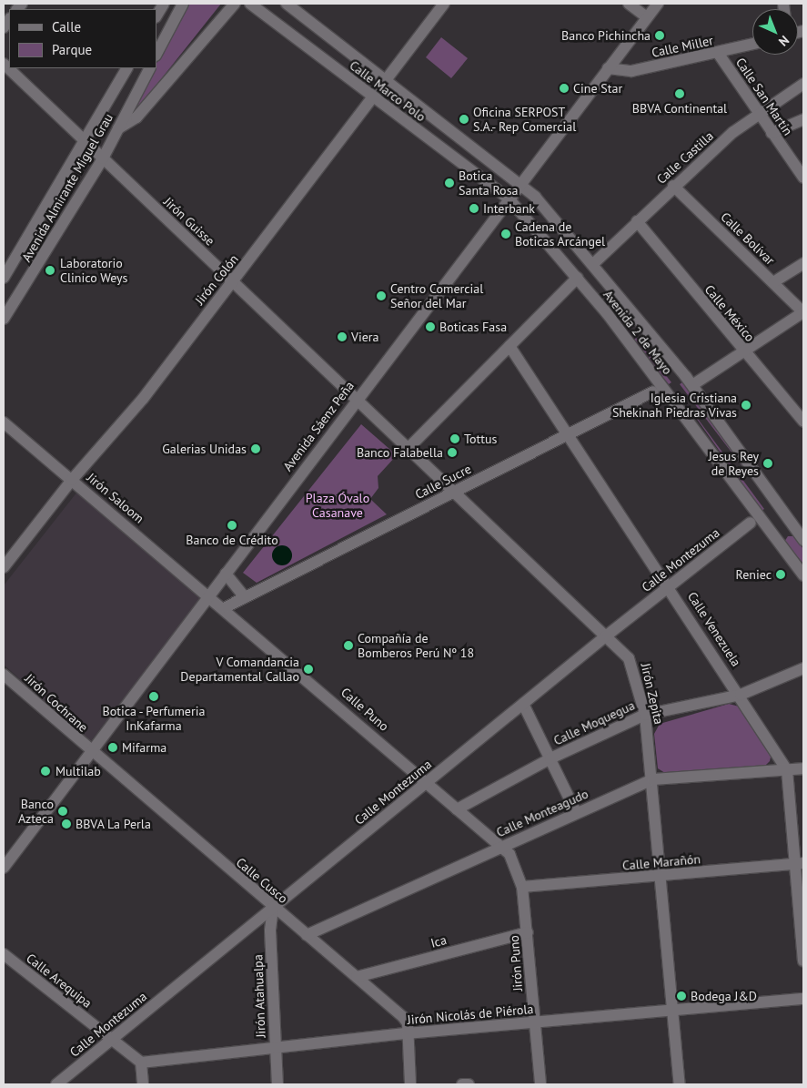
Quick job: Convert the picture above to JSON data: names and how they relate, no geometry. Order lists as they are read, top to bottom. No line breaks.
{"streets":{"street":["Calle Miller","Calle Marco Polo","Calle San Martín","Calle Castilla","Avenida Almirante Miguel Grau","Jirón Guisse","Calle Bolívar","Jirón Colón","Calle México","Avenida 2 de Mayo","Avenida Sáenz Peña","Calle Sucre","Jirón Saloom","Calle Montezuma","Calle Venezuela","Jirón Zepita","Jirón Cochrane","Calle Puno","Calle Moquegua","Calle Monteagudo","Calle Marañón","Calle Cusco","Ica","Jirón Puno","Calle Arequipa","Jirón Atahualpa","Jirón Nicolás de Piérola"]},"crossings":[["Calle Miller","Calle San Martín"],["Calle Miller","Avenida Sáenz Peña"],["Calle Marco Polo","Jirón Colón"],["Calle Marco Polo","Avenida 2 de Mayo"],["Calle Marco Polo","Avenida Sáenz Peña"],["Calle San Martín","Calle Castilla"],["Calle Castilla","Calle Bolívar"],["Calle Castilla","Calle México"],["Calle Castilla","Avenida 2 de Mayo"],["Avenida Almirante Miguel Grau","Jirón Guisse"],["Jirón Guisse","Jirón Colón"],["Jirón Guisse","Avenida Sáenz Peña"],["Jirón Guisse","Jirón Zepita"],["Jirón Colón","Jirón Saloom"],["Avenida 2 de Mayo","Avenida Sáenz Peña"],["Avenida Sáenz Peña","Jirón Saloom"],["Avenida Sáenz Peña","Jirón Zepita"],["Avenida Sáenz Peña","Jirón Cochrane"],["Avenida Sáenz Peña","Calle Puno"],["Avenida Sáenz Peña","Calle Cusco"],["Calle Sucre","Calle Venezuela"],["Calle Sucre","Jirón Zepita"],["Calle Sucre","Calle Puno"],["Jirón Saloom","Calle Puno"],["Calle Montezuma","Calle Venezuela"],["Calle Montezuma","Jirón Zepita"],["Calle Montezuma","Calle Puno"],["Calle Montezuma","Calle Cusco"],["Calle Montezuma","Calle Arequipa"],["Calle Montezuma","Jirón Atahualpa"],["Calle Venezuela","Calle Moquegua"],["Calle Venezuela","Calle Monteagudo"],["Calle Venezuela","Calle Marañón"],["Jirón Zepita","Calle Moquegua"],["Jirón Zepita","Calle Monteagudo"],["Jirón Zepita","Calle Marañón"],["Jirón Zepita","Jirón Nicolás de Piérola"],["Jirón Cochrane","Calle Cusco"],["Calle Puno","Calle Moquegua"],["Calle Puno","Calle Monteagudo"],["Calle Puno","Jirón Puno"],["Calle Monteagudo","Calle Cusco"],["Calle Monteagudo","Jirón Puno"],["Calle Marañón","Jirón Puno"],["Calle Cusco","Ica"],["Calle Cusco","Jirón Atahualpa"],["Calle Cusco","Jirón Nicolás de Piérola"],["Ica","Jirón Puno"],["Jirón Puno","Jirón Nicolás de Piérola"],["Calle Arequipa","Jirón Nicolás de Piérola"],["Jirón Atahualpa","Jirón Nicolás de Piérola"]],"parks":["Plaza Óvalo Casanave"],"places":["Banco Pichincha","Cine Star","BBVA Continental","Oficina SERPOST S.A.- Rep Comercial","Botica Santa Rosa","Interbank","Cadena de Boticas Arcángel","Laboratorio Clinico Weys","Centro Comercial Señor del Mar","Boticas Fasa","Viera","Iglesia Cristiana Shekinah Piedras Vivas","Tottus","Galerias Unidas","Banco Falabella","Jesus Rey de Reyes","Banco de Crédito","Reniec","Compañía de Bomberos Perú Nº 18","V Comandancia Departamental Callao","Botica - Perfumeria InKafarma","Mifarma","Multilab","Banco Azteca","BBVA La Perla","Bodega J&D"],"legend":["Calle","Parque"],"north":"bottom right"}
